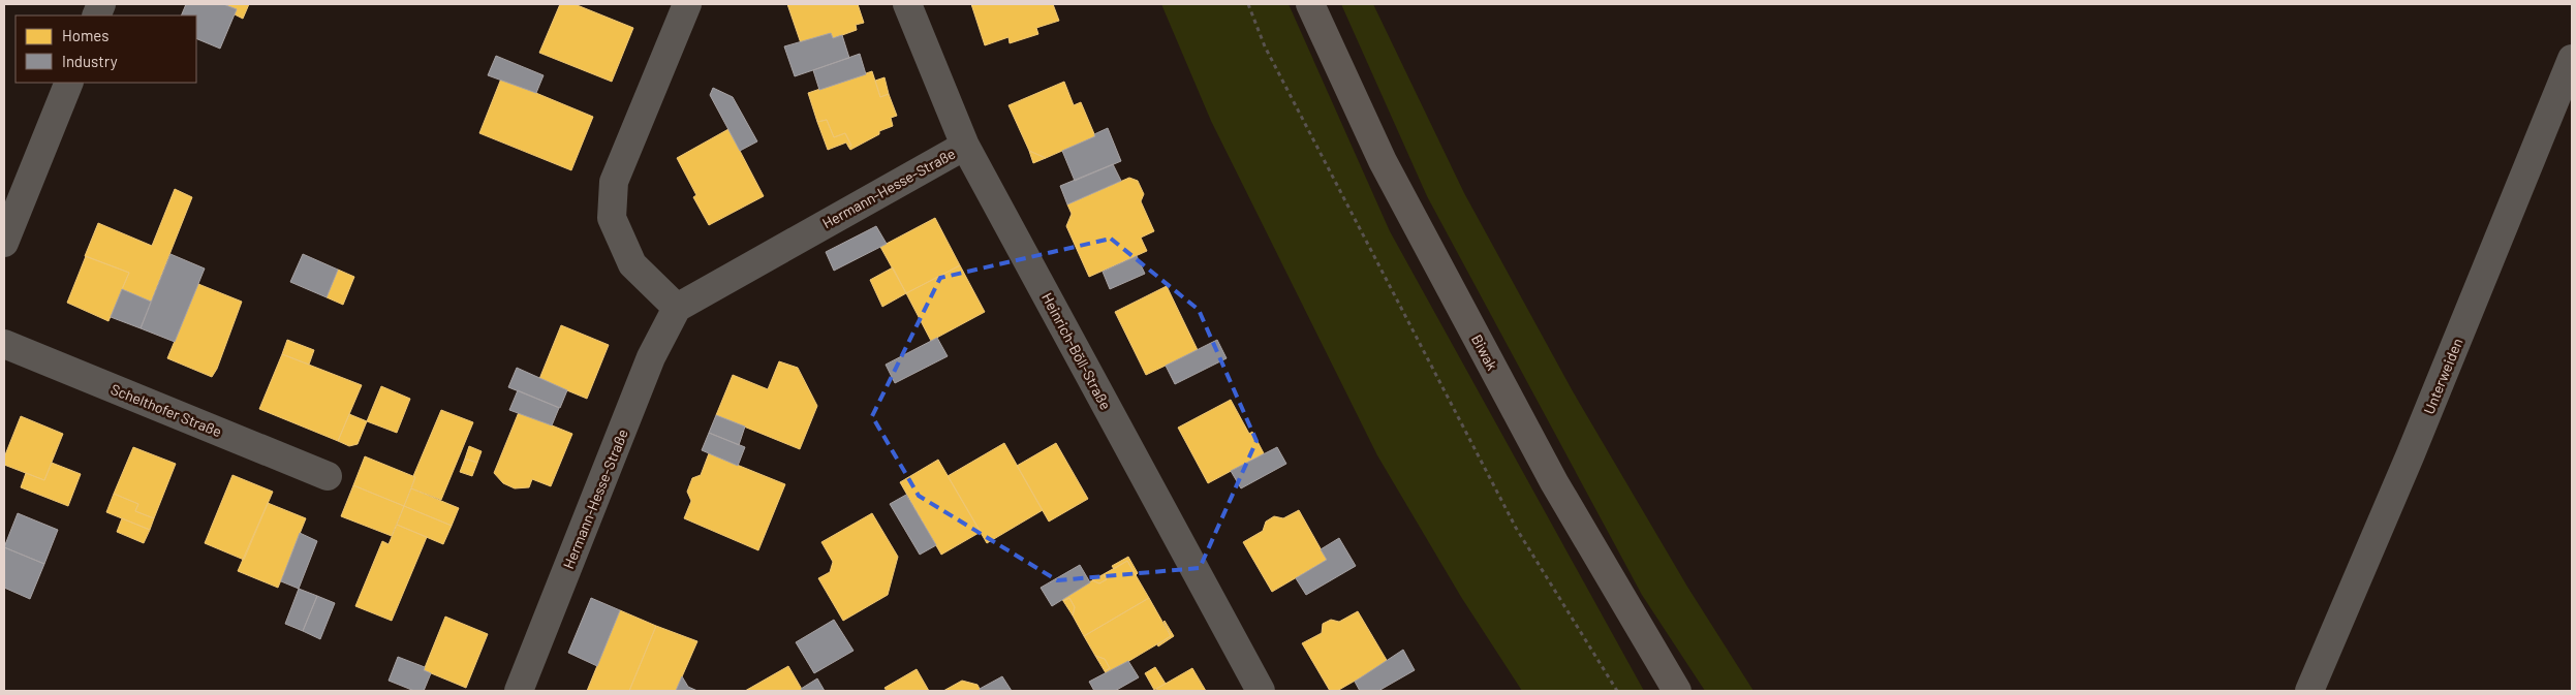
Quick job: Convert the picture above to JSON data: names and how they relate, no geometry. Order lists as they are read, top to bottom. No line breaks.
{"streets":{"street":["Hermann-Hesse-Straße","Heinrich-Böll-Straße","Biwak","Unterweiden","Schelthofer Straße"]},"crossings":[["Hermann-Hesse-Straße","Heinrich-Böll-Straße"]],"legend":["Homes","Industry"]}
